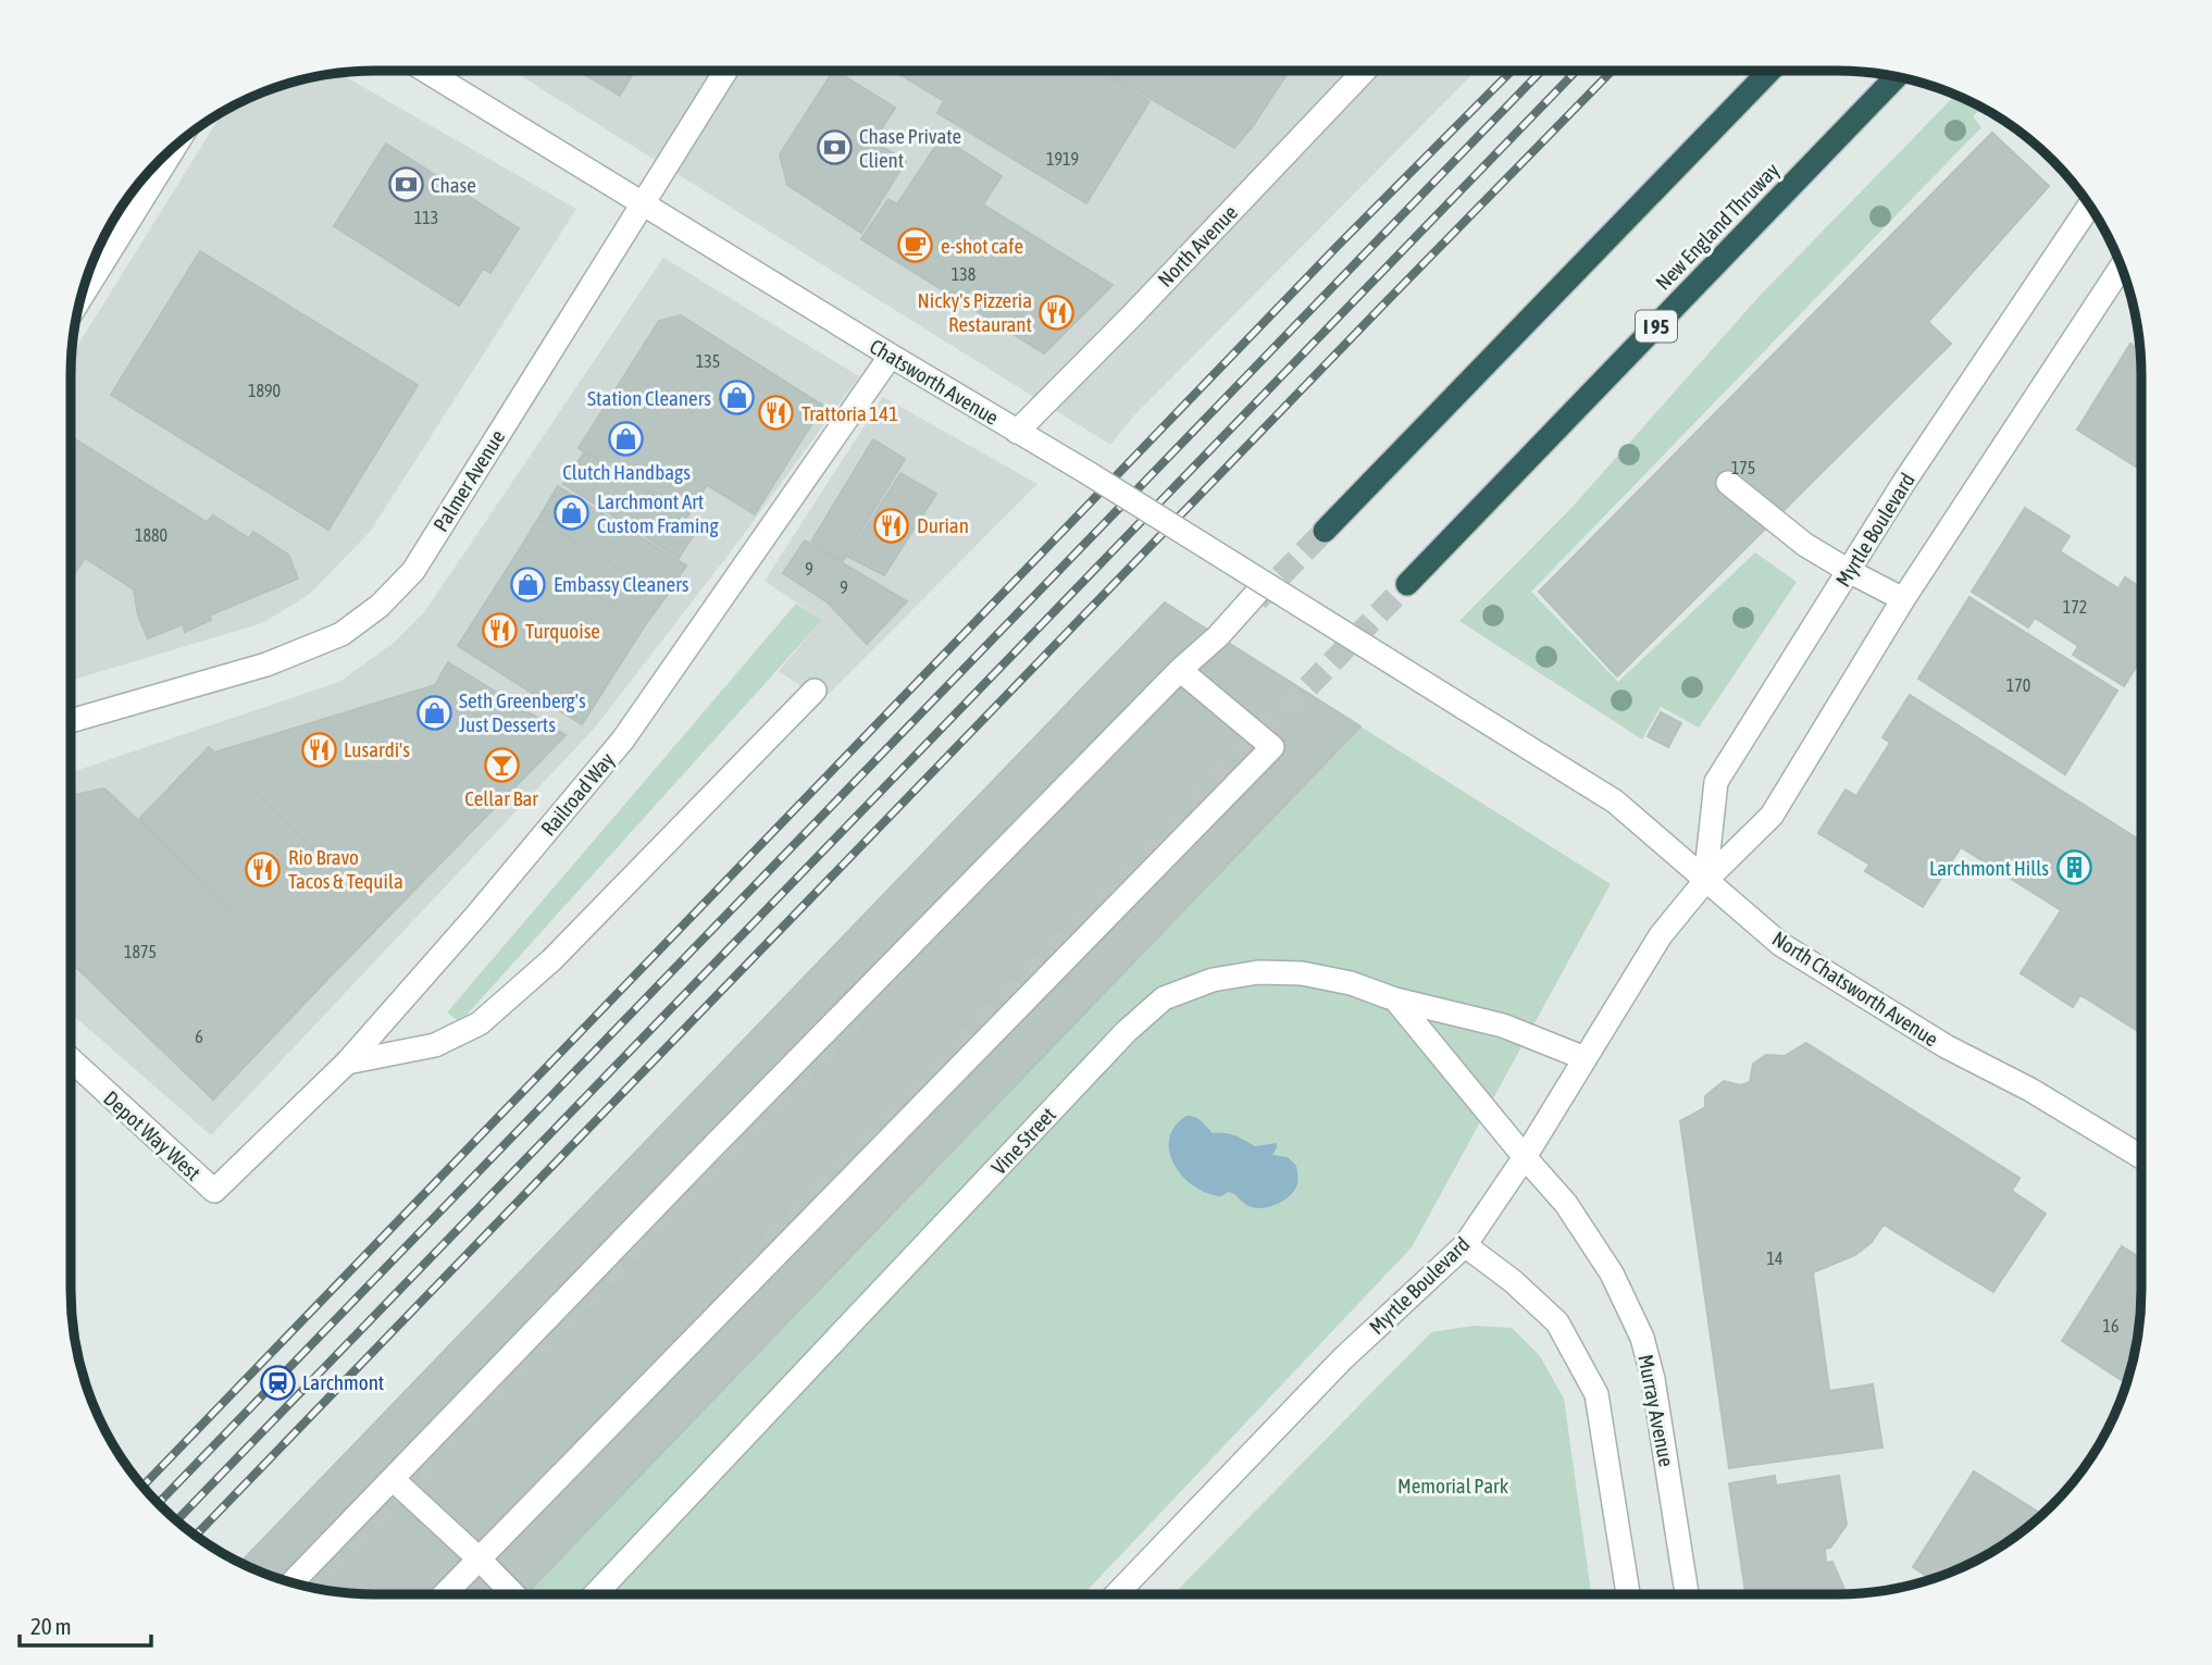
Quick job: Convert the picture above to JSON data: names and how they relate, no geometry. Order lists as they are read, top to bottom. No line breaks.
{"streets":{"highway":["New England Thruway","I 95"],"street":["North Avenue","Chatsworth Avenue","Palmer Avenue","Myrtle Boulevard","Railroad Way","North Chatsworth Avenue","Depot Way West","Vine Street","Murray Avenue"]},"crossings":[["North Avenue","Chatsworth Avenue"],["Chatsworth Avenue","Palmer Avenue"],["Chatsworth Avenue","Railroad Way"],["Chatsworth Avenue","North Chatsworth Avenue"],["Myrtle Boulevard","North Chatsworth Avenue"],["Myrtle Boulevard","Vine Street"],["Myrtle Boulevard","Murray Avenue"],["Railroad Way","Depot Way West"]],"parks":["Memorial Park"],"places":{"bank":["Chase Private Client","Chase"],"cafe":["e-shot cafe"],"restaurant":["Nicky's Pizzeria Restaurant","Trattoria 141","Durian","Turquoise","Lusardi's","Rio Bravo Tacos & Tequila"],"shop":["Station Cleaners","Clutch Handbags","Larchmont Art Custom Framing","Embassy Cleaners","Seth Greenberg's Just Desserts"],"bar":["Cellar Bar"],"building":["Larchmont Hills"],"station":["Larchmont"]},"house_numbers":["1919","113","138","135","1890","175","1880","9","9","172","170","1875","6","14","16"],"scale_bar":"20 m"}
